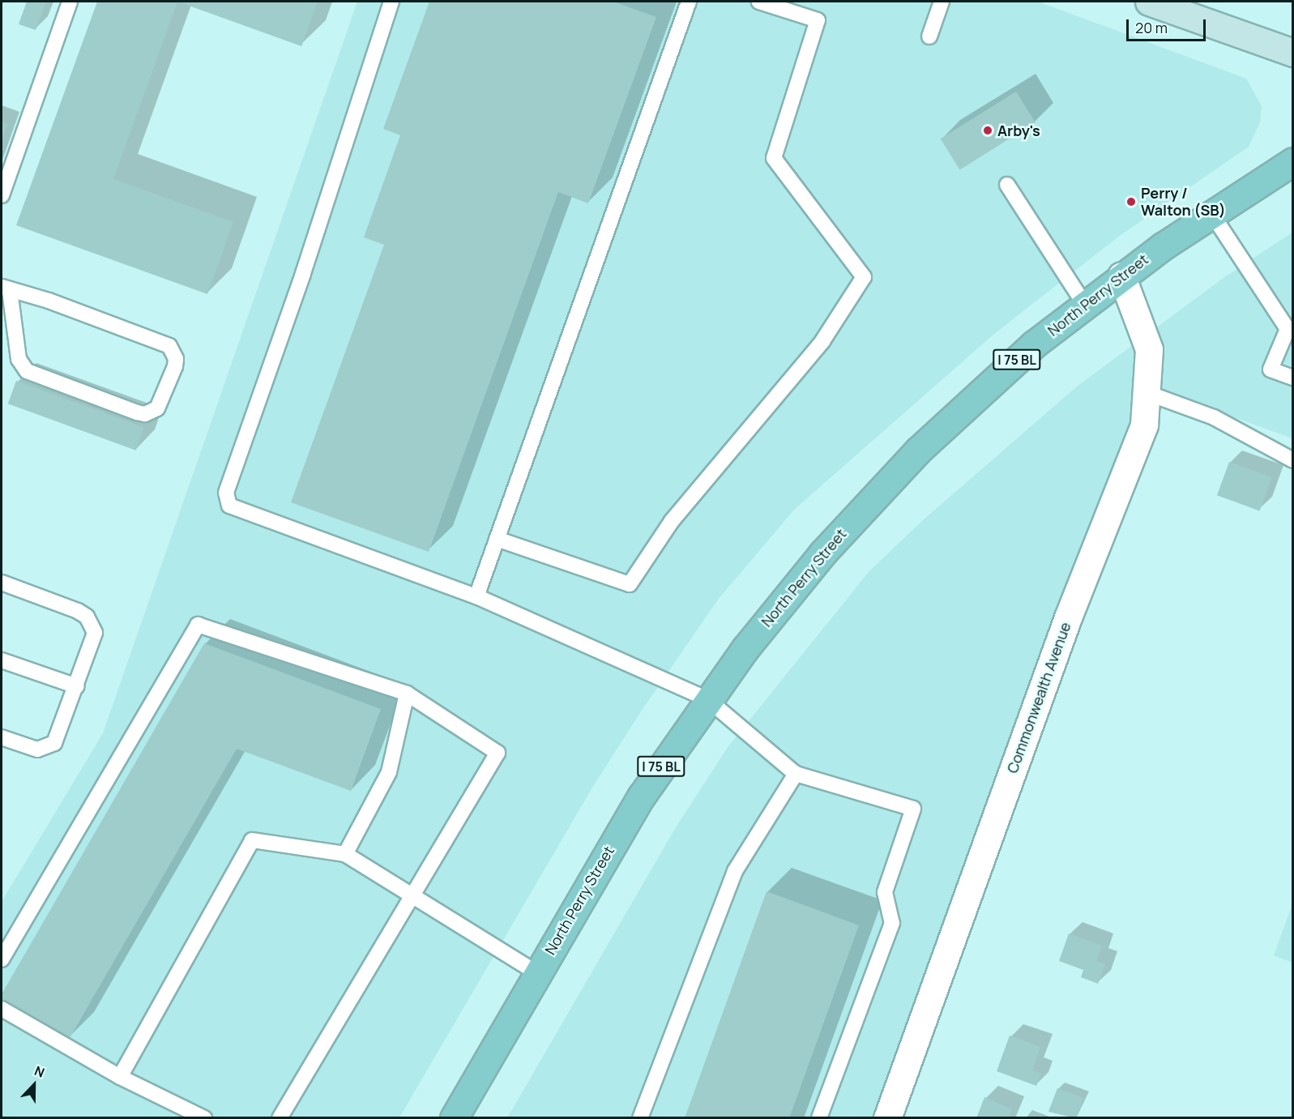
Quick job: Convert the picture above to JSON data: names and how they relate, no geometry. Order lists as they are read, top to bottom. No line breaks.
{"streets":{"main road":["North Perry Street","I 75 BL"],"street":["Commonwealth Avenue"]},"crossings":[["North Perry Street","Commonwealth Avenue"]],"places":["Arby's","Perry / Walton (SB)"],"scale_bar":"20 m","north":"top"}
